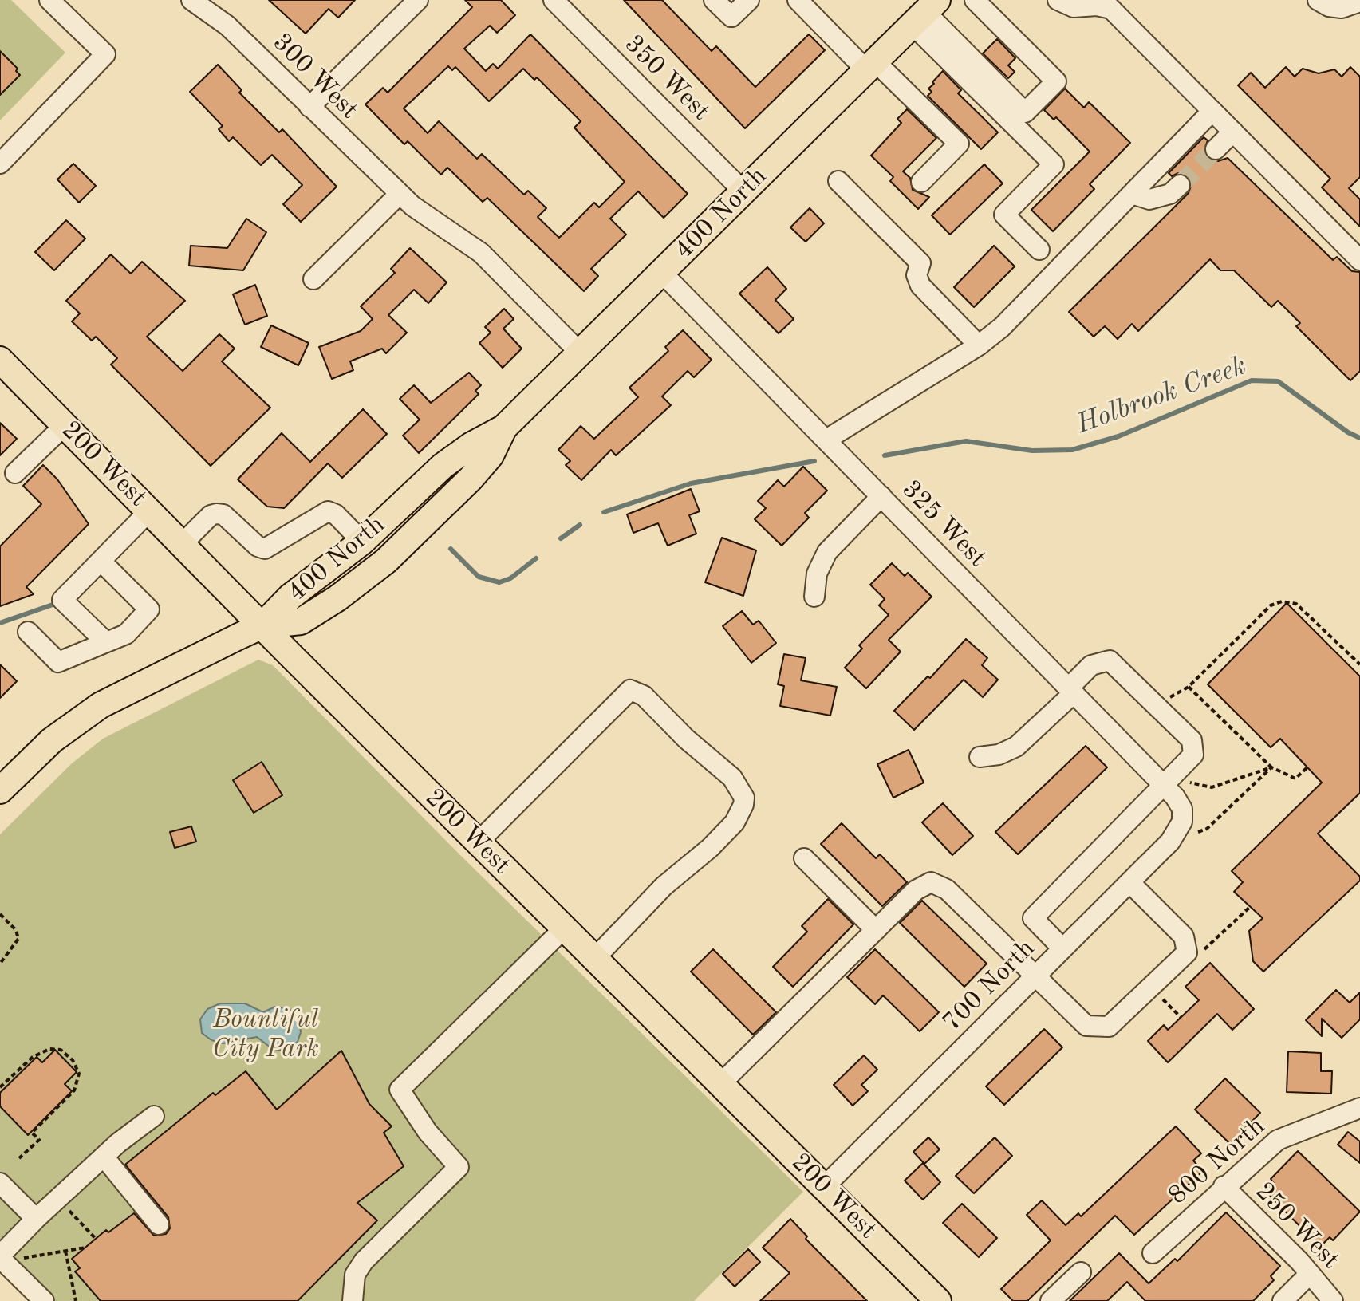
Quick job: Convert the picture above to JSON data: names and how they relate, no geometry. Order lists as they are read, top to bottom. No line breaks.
{"streets":{"main road":["400 North","200 West"],"street":["300 West","350 West","325 West","700 North","800 North","250 West"]},"crossings":[["300 West","400 North"],["350 West","400 North"],["400 North","200 West"],["400 North","325 West"],["200 West","700 North"],["325 West","700 North"],["800 North","250 West"]],"water":["Holbrook Creek"],"parks":["Bountiful City Park"]}
